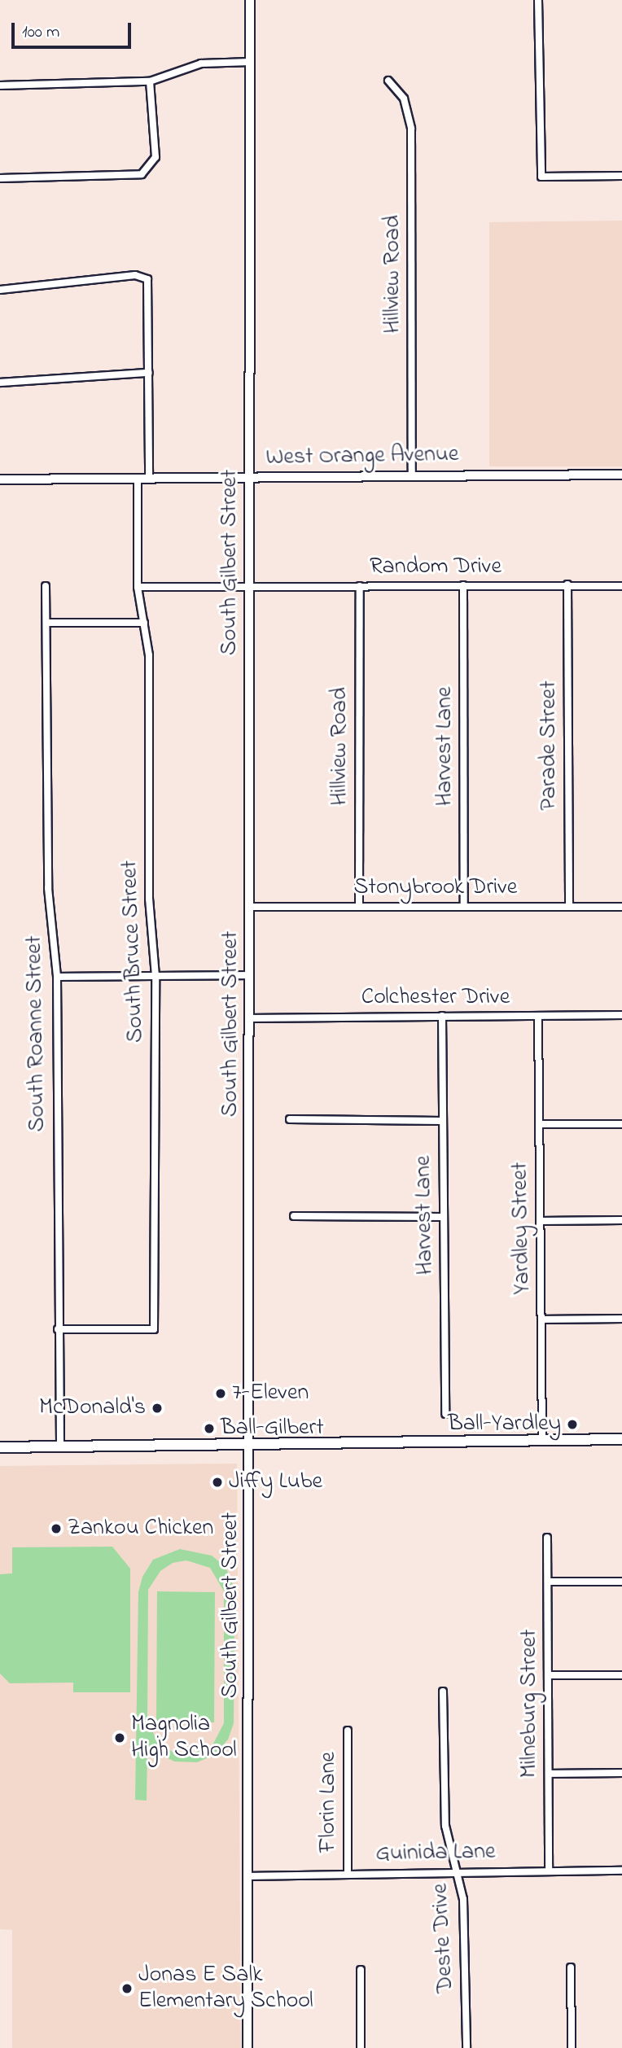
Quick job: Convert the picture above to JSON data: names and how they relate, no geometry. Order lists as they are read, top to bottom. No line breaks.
{"streets":{"street":["Hillview Road","West Orange Avenue","South Gilbert Street","Random Drive","Parade Street","Harvest Lane","Stonybrook Drive","South Bruce Street","Colchester Drive","South Roanne Street","Yardley Street","Milneburg Street","Florin Lane","Guinida Lane","Deste Drive"]},"crossings":[["Hillview Road","West Orange Avenue"],["Hillview Road","Random Drive"],["Hillview Road","Stonybrook Drive"],["West Orange Avenue","South Gilbert Street"],["West Orange Avenue","South Bruce Street"],["South Gilbert Street","Random Drive"],["South Gilbert Street","Stonybrook Drive"],["South Gilbert Street","Colchester Drive"],["South Gilbert Street","Guinida Lane"],["Random Drive","Parade Street"],["Random Drive","Harvest Lane"],["Random Drive","South Bruce Street"],["Parade Street","Stonybrook Drive"],["Harvest Lane","Stonybrook Drive"],["Harvest Lane","Colchester Drive"],["South Bruce Street","South Roanne Street"],["Colchester Drive","Yardley Street"],["Milneburg Street","Guinida Lane"],["Florin Lane","Guinida Lane"],["Guinida Lane","Deste Drive"]],"places":["7-Eleven","McDonald's","Ball-Yardley","Ball-Gilbert","Jiffy Lube","Zankou Chicken","Magnolia High School","Jonas E Salk Elementary School"],"scale_bar":"100 m"}
